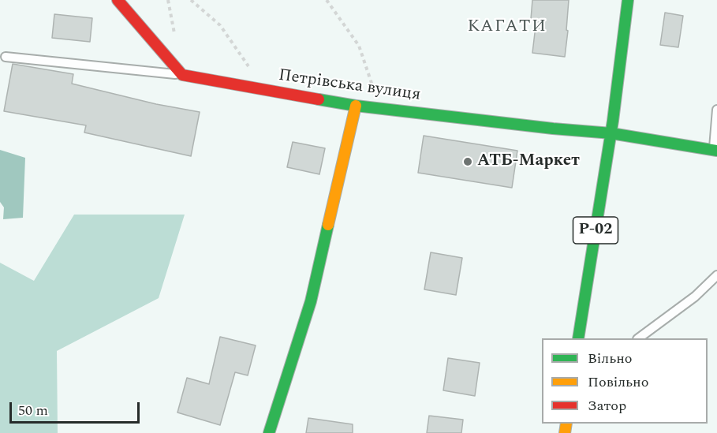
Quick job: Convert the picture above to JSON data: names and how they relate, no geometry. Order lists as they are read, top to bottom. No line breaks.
{"streets":{"street":["Петрівська вулиця","Р-02"]},"crossings":[["Петрівська вулиця","Р-02"]],"districts":["КАГАТИ"],"places":["АТБ-Маркет"],"legend":["Вільно","Повільно","Затор"],"scale_bar":"50 m"}
